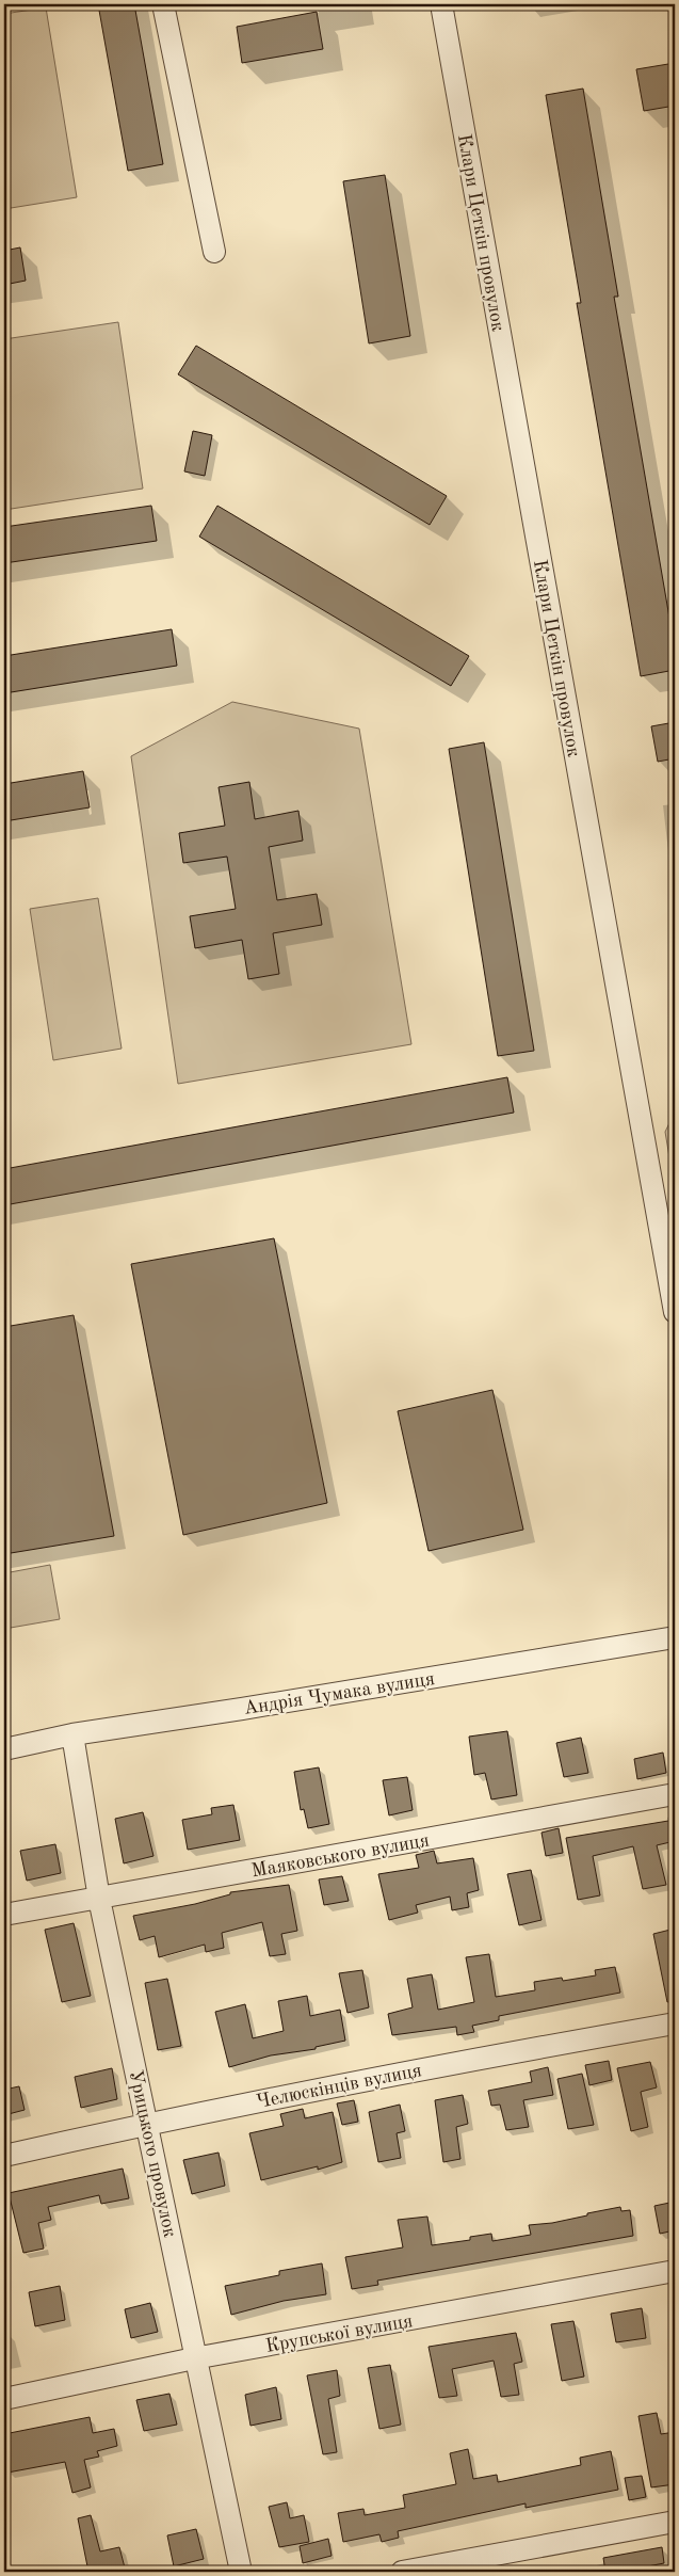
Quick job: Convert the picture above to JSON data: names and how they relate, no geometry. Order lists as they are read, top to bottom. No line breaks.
{"streets":{"street":["Клари Цеткін провулок","Андрія Чумака вулиця","Маяковського вулиця","Челюскінців вулиця","Урицького провулок","Крупської вулиця"]},"crossings":[["Андрія Чумака вулиця","Урицького провулок"],["Маяковського вулиця","Урицького провулок"],["Челюскінців вулиця","Урицького провулок"],["Урицького провулок","Крупської вулиця"]]}
